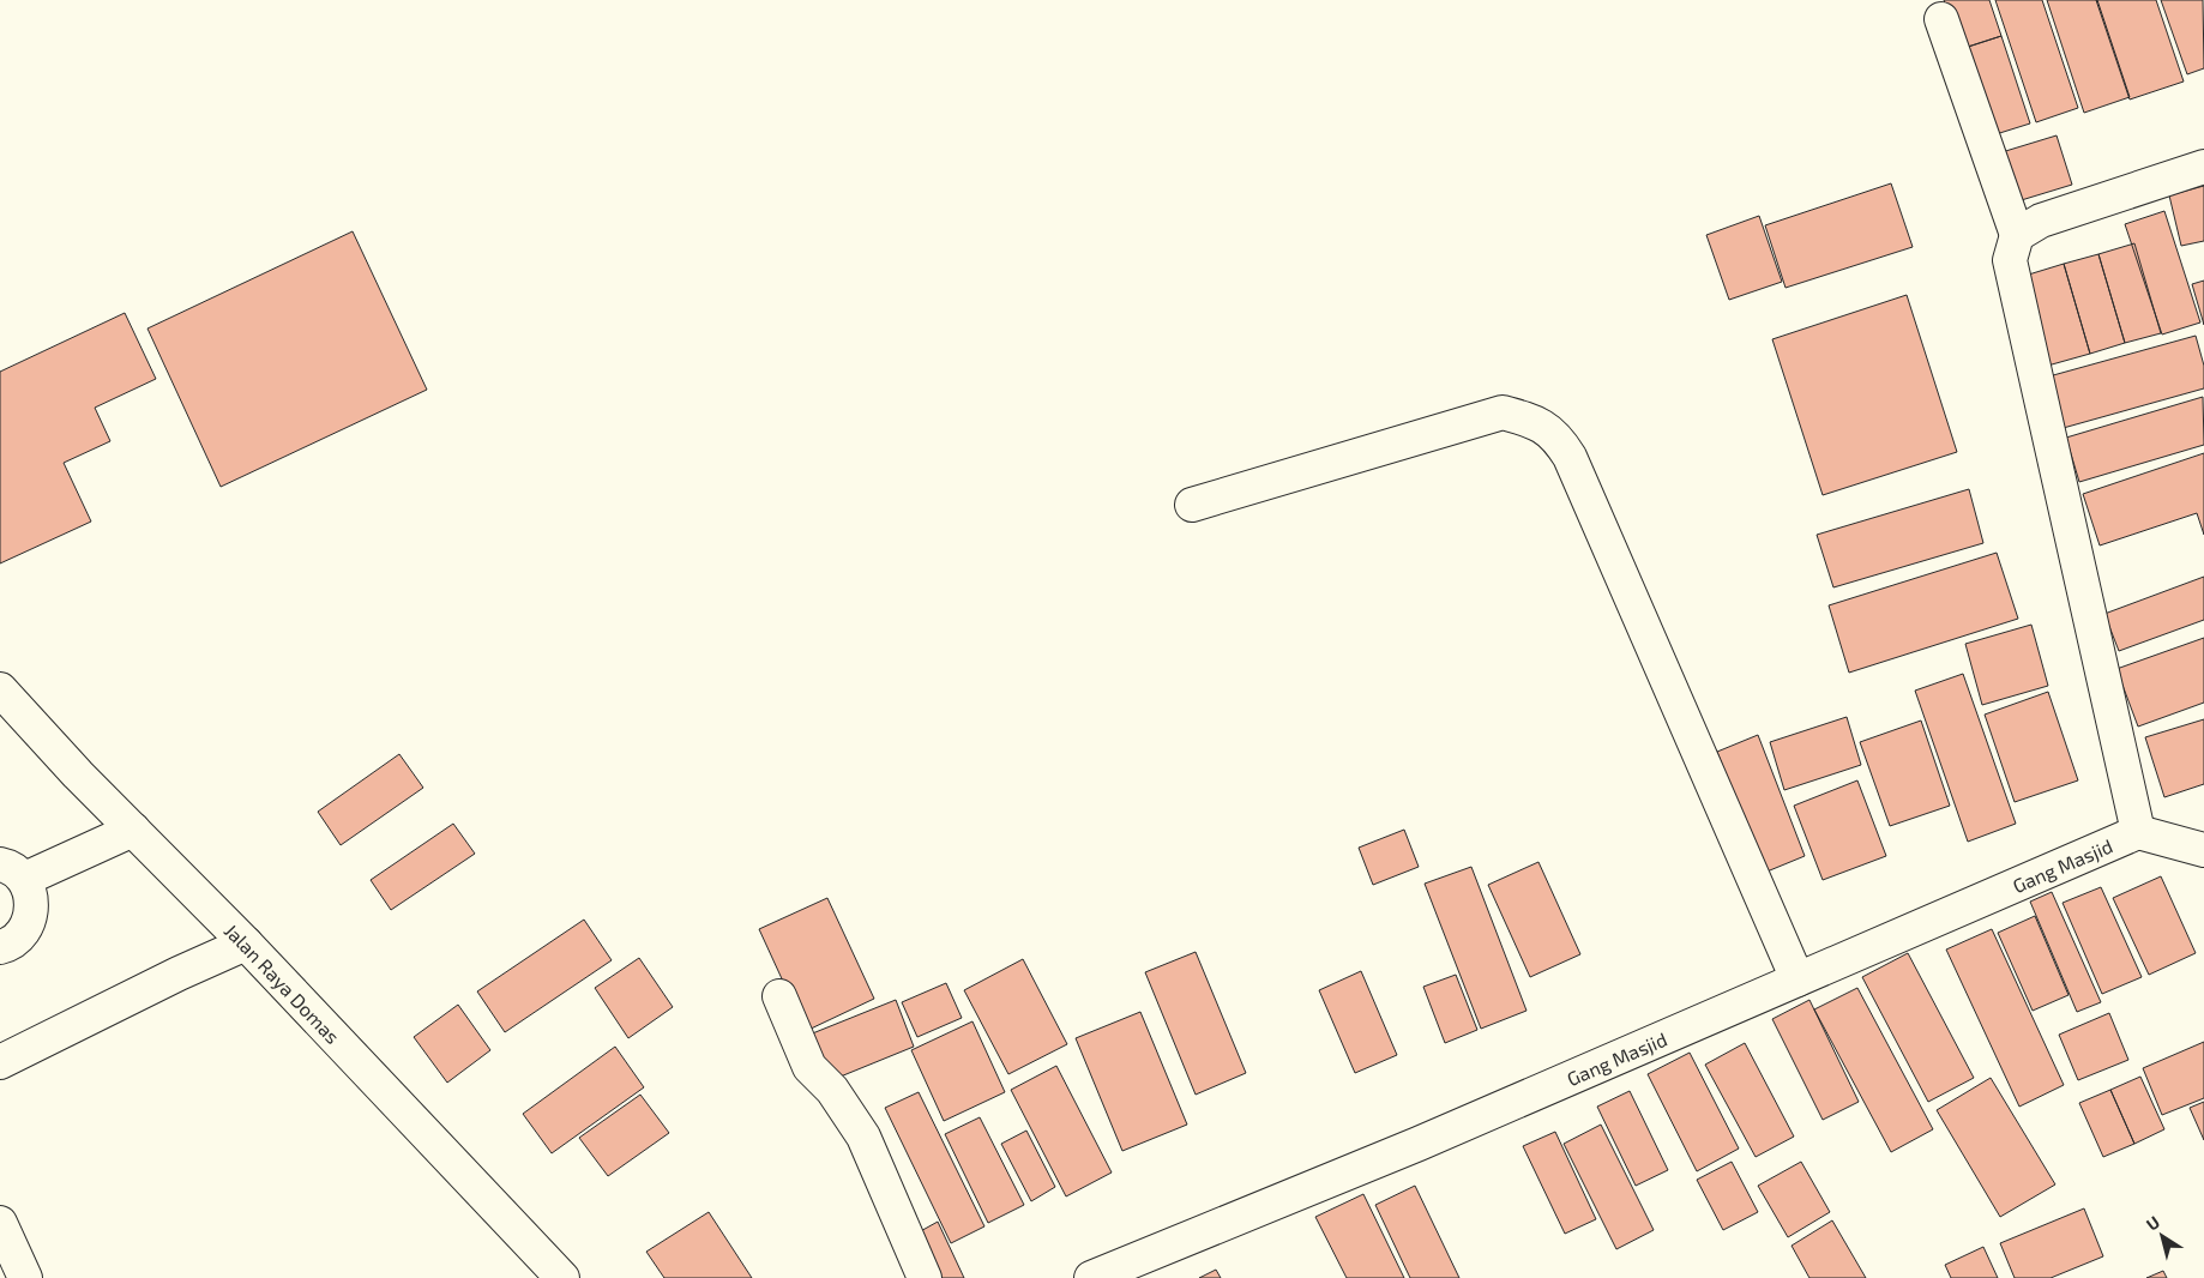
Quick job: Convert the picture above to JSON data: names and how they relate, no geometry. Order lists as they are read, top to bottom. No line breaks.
{"streets":{"main road":["Gang Masjid","Jalan Raya Domas"]},"north":"top left"}
